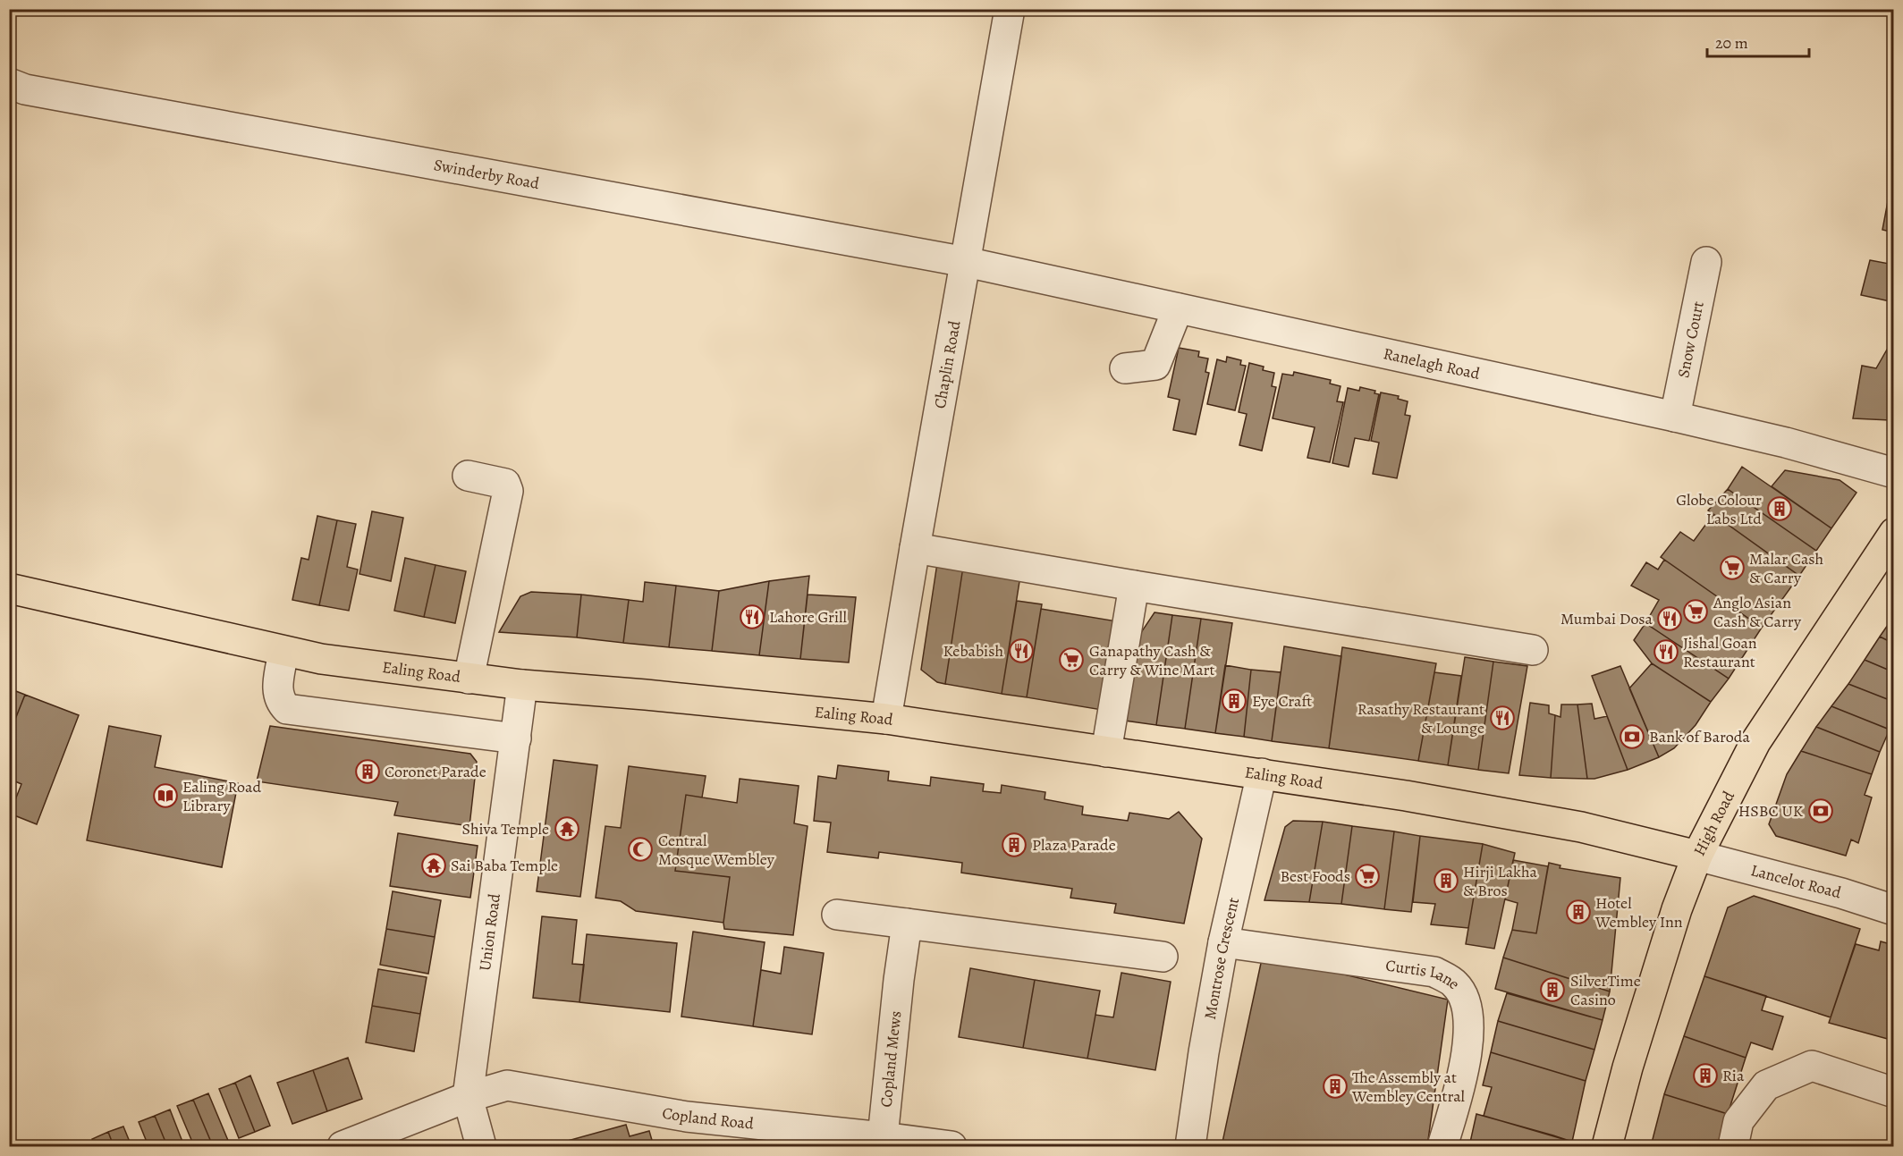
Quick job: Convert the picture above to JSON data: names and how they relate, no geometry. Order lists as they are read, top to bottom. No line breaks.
{"streets":{"main road":["Ealing Road","High Road"],"street":["Swinderby Road","Snow Court","Chaplin Road","Ranelagh Road","Lancelot Road","Union Road","Montrose Crescent","Curtis Lane","Copland Mews","Copland Road"]},"crossings":[["Swinderby Road","Chaplin Road"],["Swinderby Road","Ranelagh Road"],["Snow Court","Ranelagh Road"],["Chaplin Road","Ranelagh Road"],["Chaplin Road","Ealing Road"],["Ealing Road","High Road"],["Ealing Road","Lancelot Road"],["Ealing Road","Union Road"],["Ealing Road","Montrose Crescent"],["High Road","Lancelot Road"],["Union Road","Copland Road"],["Montrose Crescent","Curtis Lane"],["Copland Mews","Copland Road"]],"places":{"building":["Globe Colour Labs Ltd","Eye Craft","Coronet Parade","Plaza Parade","Hirji Lakha & Bros","Hotel Wembley Inn","SilverTime Casino","Ria","The Assembly at Wembley Central"],"supermarket":["Malar Cash & Carry","Anglo Asian Cash & Carry","Ganapathy Cash & Carry & Wine Mart","Best Foods"],"restaurant":["Lahore Grill","Mumbai Dosa","Kebabish","Jishal Goan Restaurant","Rasathy Restaurant & Lounge"],"bank":["Bank of Baroda","HSBC UK"],"library":["Ealing Road Library"],"temple":["Shiva Temple","Sai Baba Temple"],"mosque":["Central Mosque Wembley"]},"scale_bar":"20 m"}
